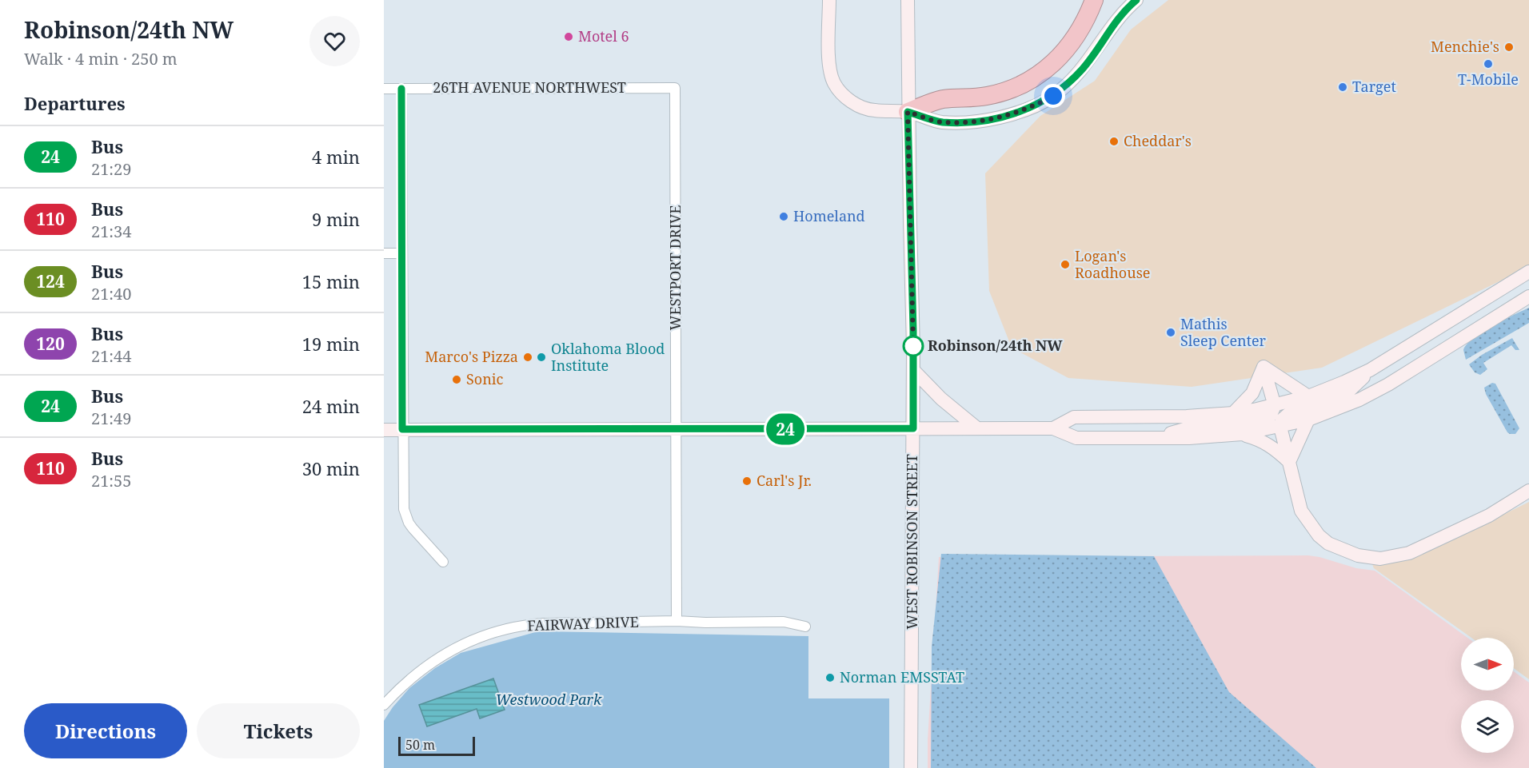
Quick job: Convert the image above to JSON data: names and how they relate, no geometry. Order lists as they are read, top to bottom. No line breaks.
{"streets":{"main road":["WEST ROBINSON STREET"],"street":["26TH AVENUE NORTHWEST","WESTPORT DRIVE","FAIRWAY DRIVE"]},"crossings":[["26TH AVENUE NORTHWEST","WESTPORT DRIVE"],["WESTPORT DRIVE","FAIRWAY DRIVE"]],"parks":["Westwood Park"],"places":["Motel 6","Menchie's","T-Mobile","Target","Cheddar's","Homeland","Logan's Roadhouse","Mathis Sleep Center","Robinson/24th NW","Marco's Pizza","Oklahoma Blood Institute","Sonic","Carl's Jr.","Norman EMSSTAT"],"lines":["bus line 24"],"scale_bar":"50 m","north":"right","page":{"heading":[["Robinson/24th NW","Walk · 4 min · 250 m"],"Departures"],"on_map":"24","list":[{"mark":"24","name":"Bus","note":"21:29","value":"4 min"},{"mark":"110","name":"Bus","note":"21:34","value":"9 min"},{"mark":"124","name":"Bus","note":"21:40","value":"15 min"},{"mark":"120","name":"Bus","note":"21:44","value":"19 min"},{"mark":"24","name":"Bus","note":"21:49","value":"24 min"},{"mark":"110","name":"Bus","note":"21:55","value":"30 min"}],"buttons":["Directions","Tickets"],"scale":"50 m"}}
